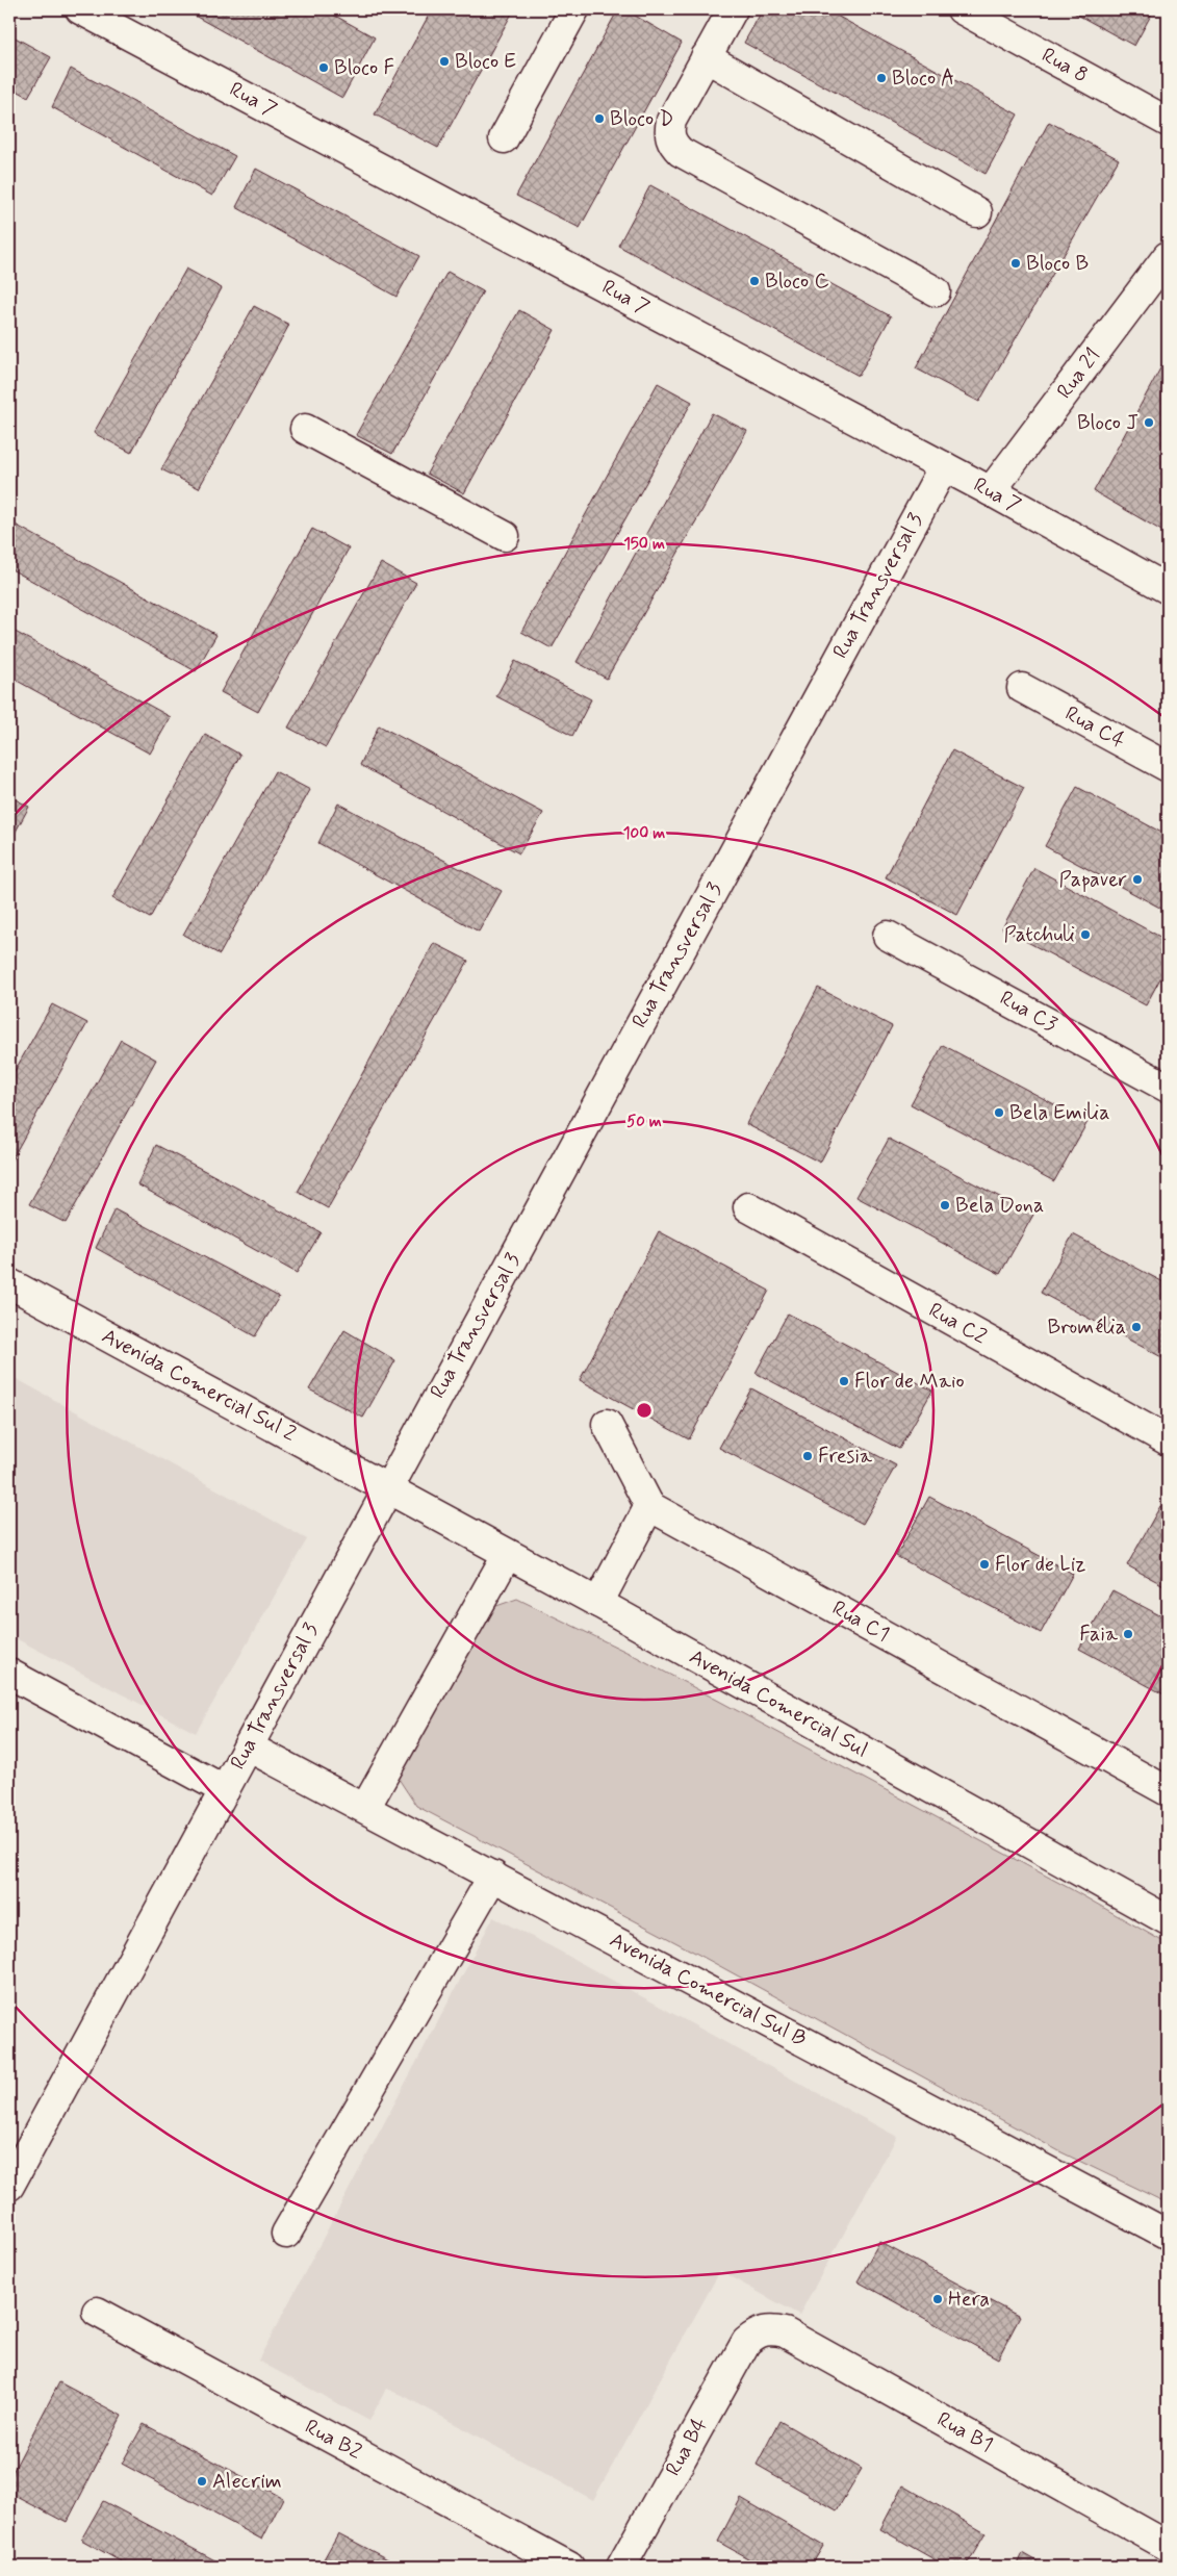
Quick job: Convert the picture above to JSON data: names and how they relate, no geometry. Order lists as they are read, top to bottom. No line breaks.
{"streets":{"street":["Rua 8","Rua 7","Rua 21","Rua Transversal 3","Rua C4","Rua C3","Rua C2","Avenida Comercial Sul 2","Rua C1","Avenida Comercial Sul","Avenida Comercial Sul B","Rua B1","Rua B2","Rua B4"]},"crossings":[["Rua 7","Rua 21"],["Rua 7","Rua Transversal 3"],["Rua Transversal 3","Avenida Comercial Sul 2"],["Rua Transversal 3","Avenida Comercial Sul"],["Rua Transversal 3","Avenida Comercial Sul B"],["Avenida Comercial Sul 2","Avenida Comercial Sul"],["Rua B1","Rua B4"]],"places":["Bloco E","Bloco F","Bloco A","Bloco D","Bloco B","Bloco C","Bloco J","Papaver","Patchuli","Bela Emilia","Bela Dona","Bromélia","Flor de Maio","Fresia","Flor de Liz","Faia","Hera","Alecrim"],"rings":["150 m","100 m","50 m"]}
